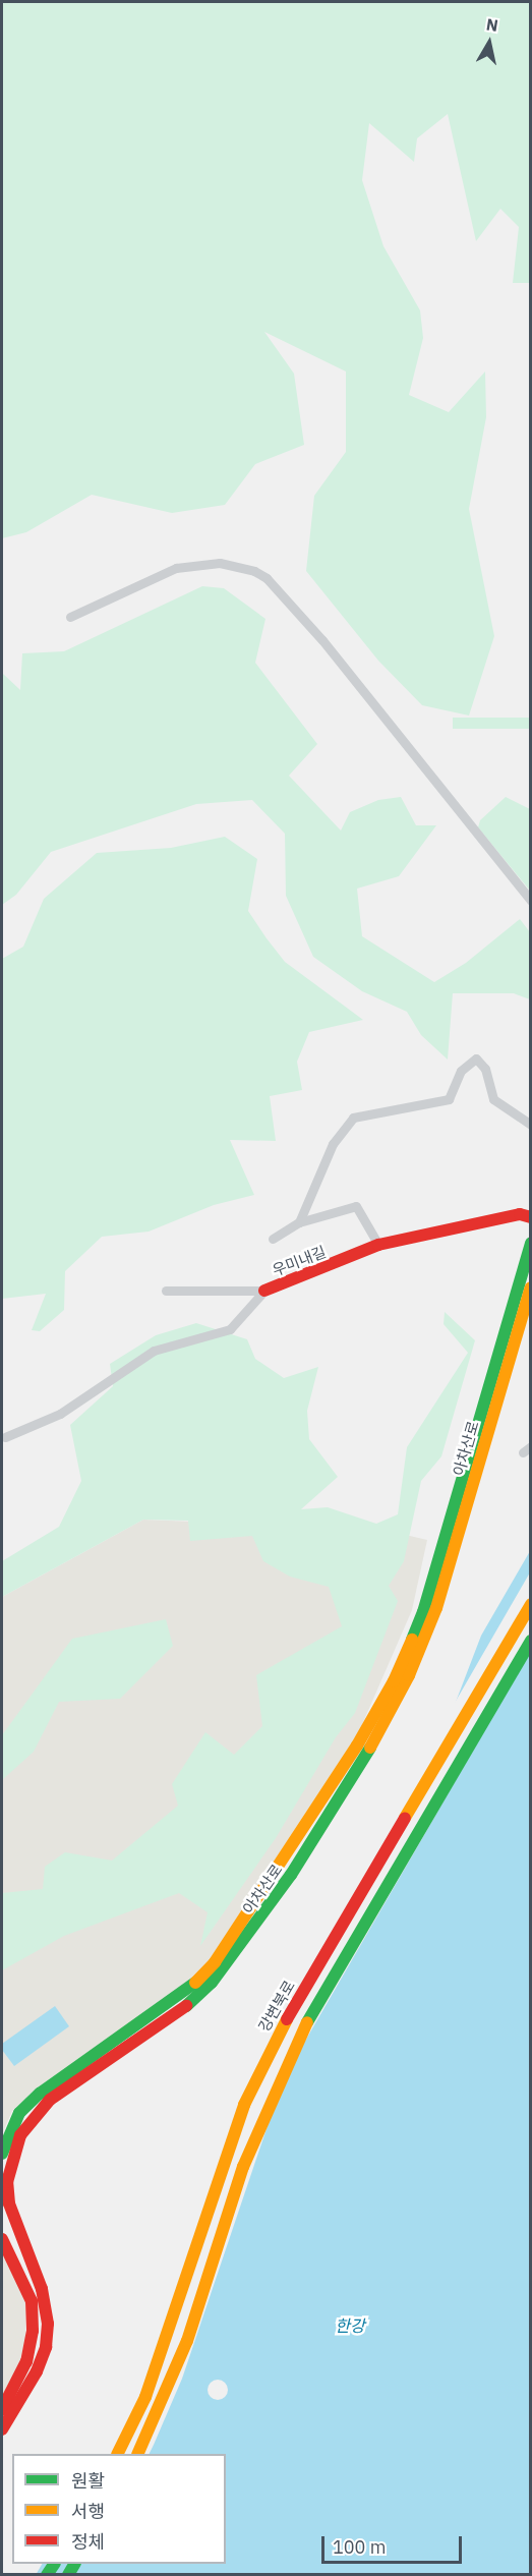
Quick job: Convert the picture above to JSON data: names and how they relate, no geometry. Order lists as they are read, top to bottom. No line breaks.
{"streets":{"main road":["우미내길","아차산로","강변북로"]},"water":["한강"],"legend":["원활","서행","정체"],"scale_bar":"100 m","north":"top"}
